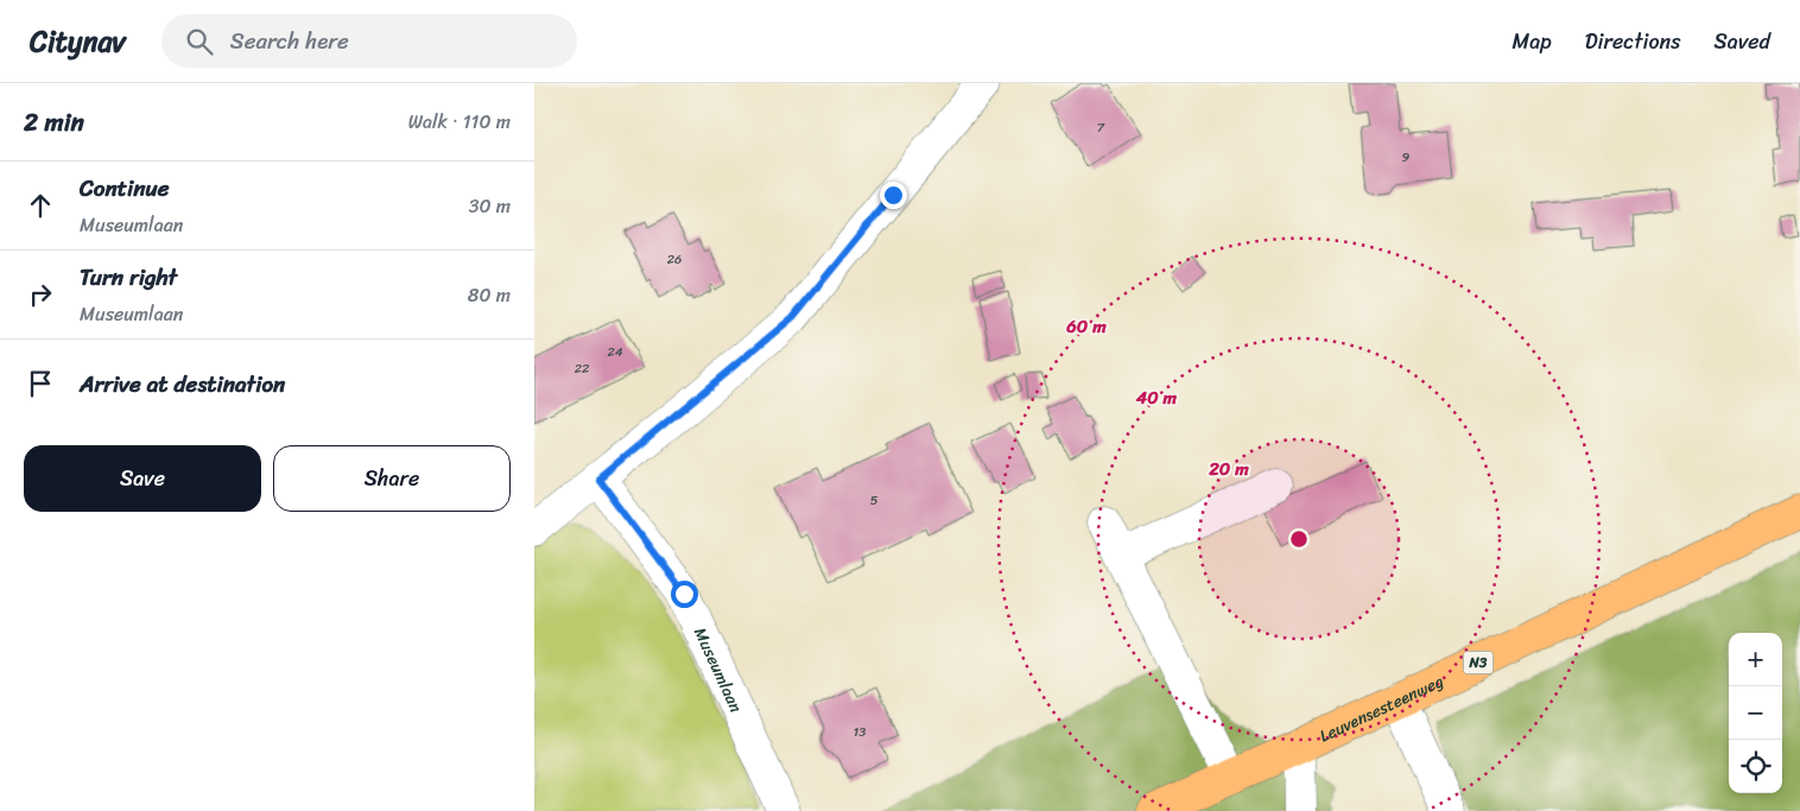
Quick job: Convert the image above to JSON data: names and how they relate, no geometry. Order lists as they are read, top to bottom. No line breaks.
{"streets":{"main road":["N3","Leuvensesteenweg"],"street":["Museumlaan"]},"house_numbers":["7","9","26","24","22","5","13"],"page":{"header":"Citynav","search":"Search here","nav":["Map","Directions","Saved"],"heading":["2 min","Walk · 110 m"],"list":[["Continue","Museumlaan","30 m"],["Turn right","Museumlaan","80 m"],"Arrive at destination"],"buttons":["Save","Share"],"map_buttons":["+","−"]},"rings":["60 m","40 m","20 m"]}
